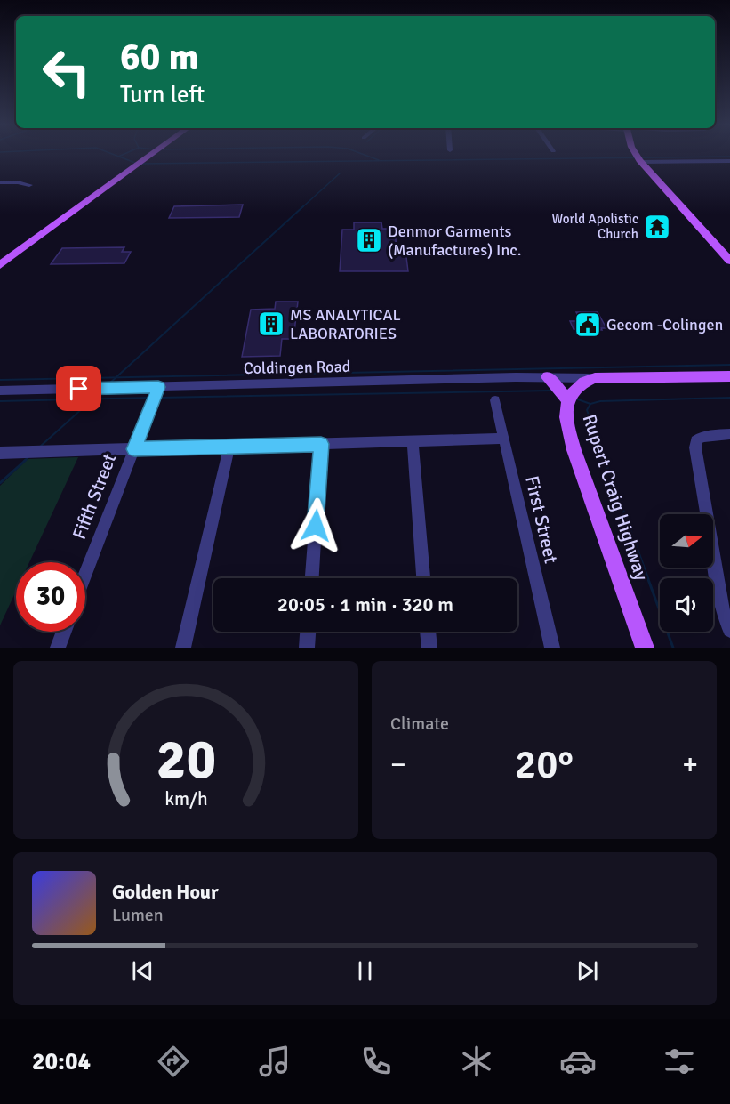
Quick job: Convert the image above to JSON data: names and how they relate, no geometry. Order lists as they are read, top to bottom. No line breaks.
{"streets":{"main road":["Rupert Craig Highway"],"street":["Coldingen Road","Fifth Street","First Street"]},"crossings":[["Coldingen Road","Fifth Street"],["Coldingen Road","Rupert Craig Highway"]],"places":{"temple":["World Apolistic Church"],"building":["Denmor Garments (Manufactures) Inc.","MS ANALYTICAL LABORATORIES"],"public building":["Gecom -Colingen"]},"north":"right","page":{"turn":["60 m","Turn left"],"limit":"30","trip":"20:05 · 1 min · 320 m","tile":"Climate","heat":["−","20°","+"],"song":["Golden Hour","Lumen"],"tabs":"20:04","gauge":["20","km/h"]}}
